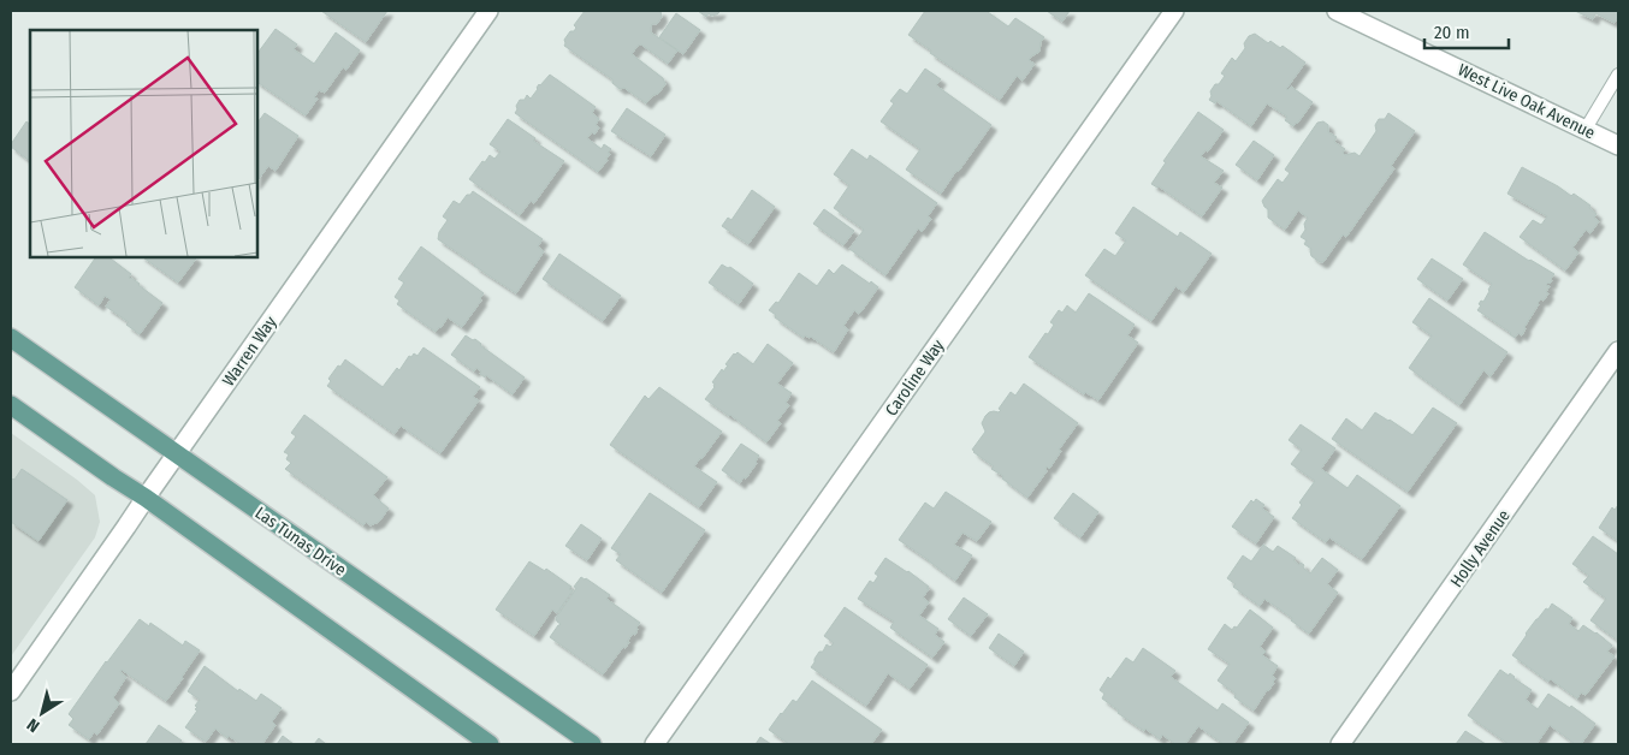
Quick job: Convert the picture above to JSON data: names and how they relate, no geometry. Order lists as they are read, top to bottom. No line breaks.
{"streets":{"main road":["Las Tunas Drive"],"street":["West Live Oak Avenue","Warren Way","Caroline Way","Holly Avenue"]},"crossings":[["Warren Way","Las Tunas Drive"]],"scale_bar":"20 m","north":"bottom left"}
